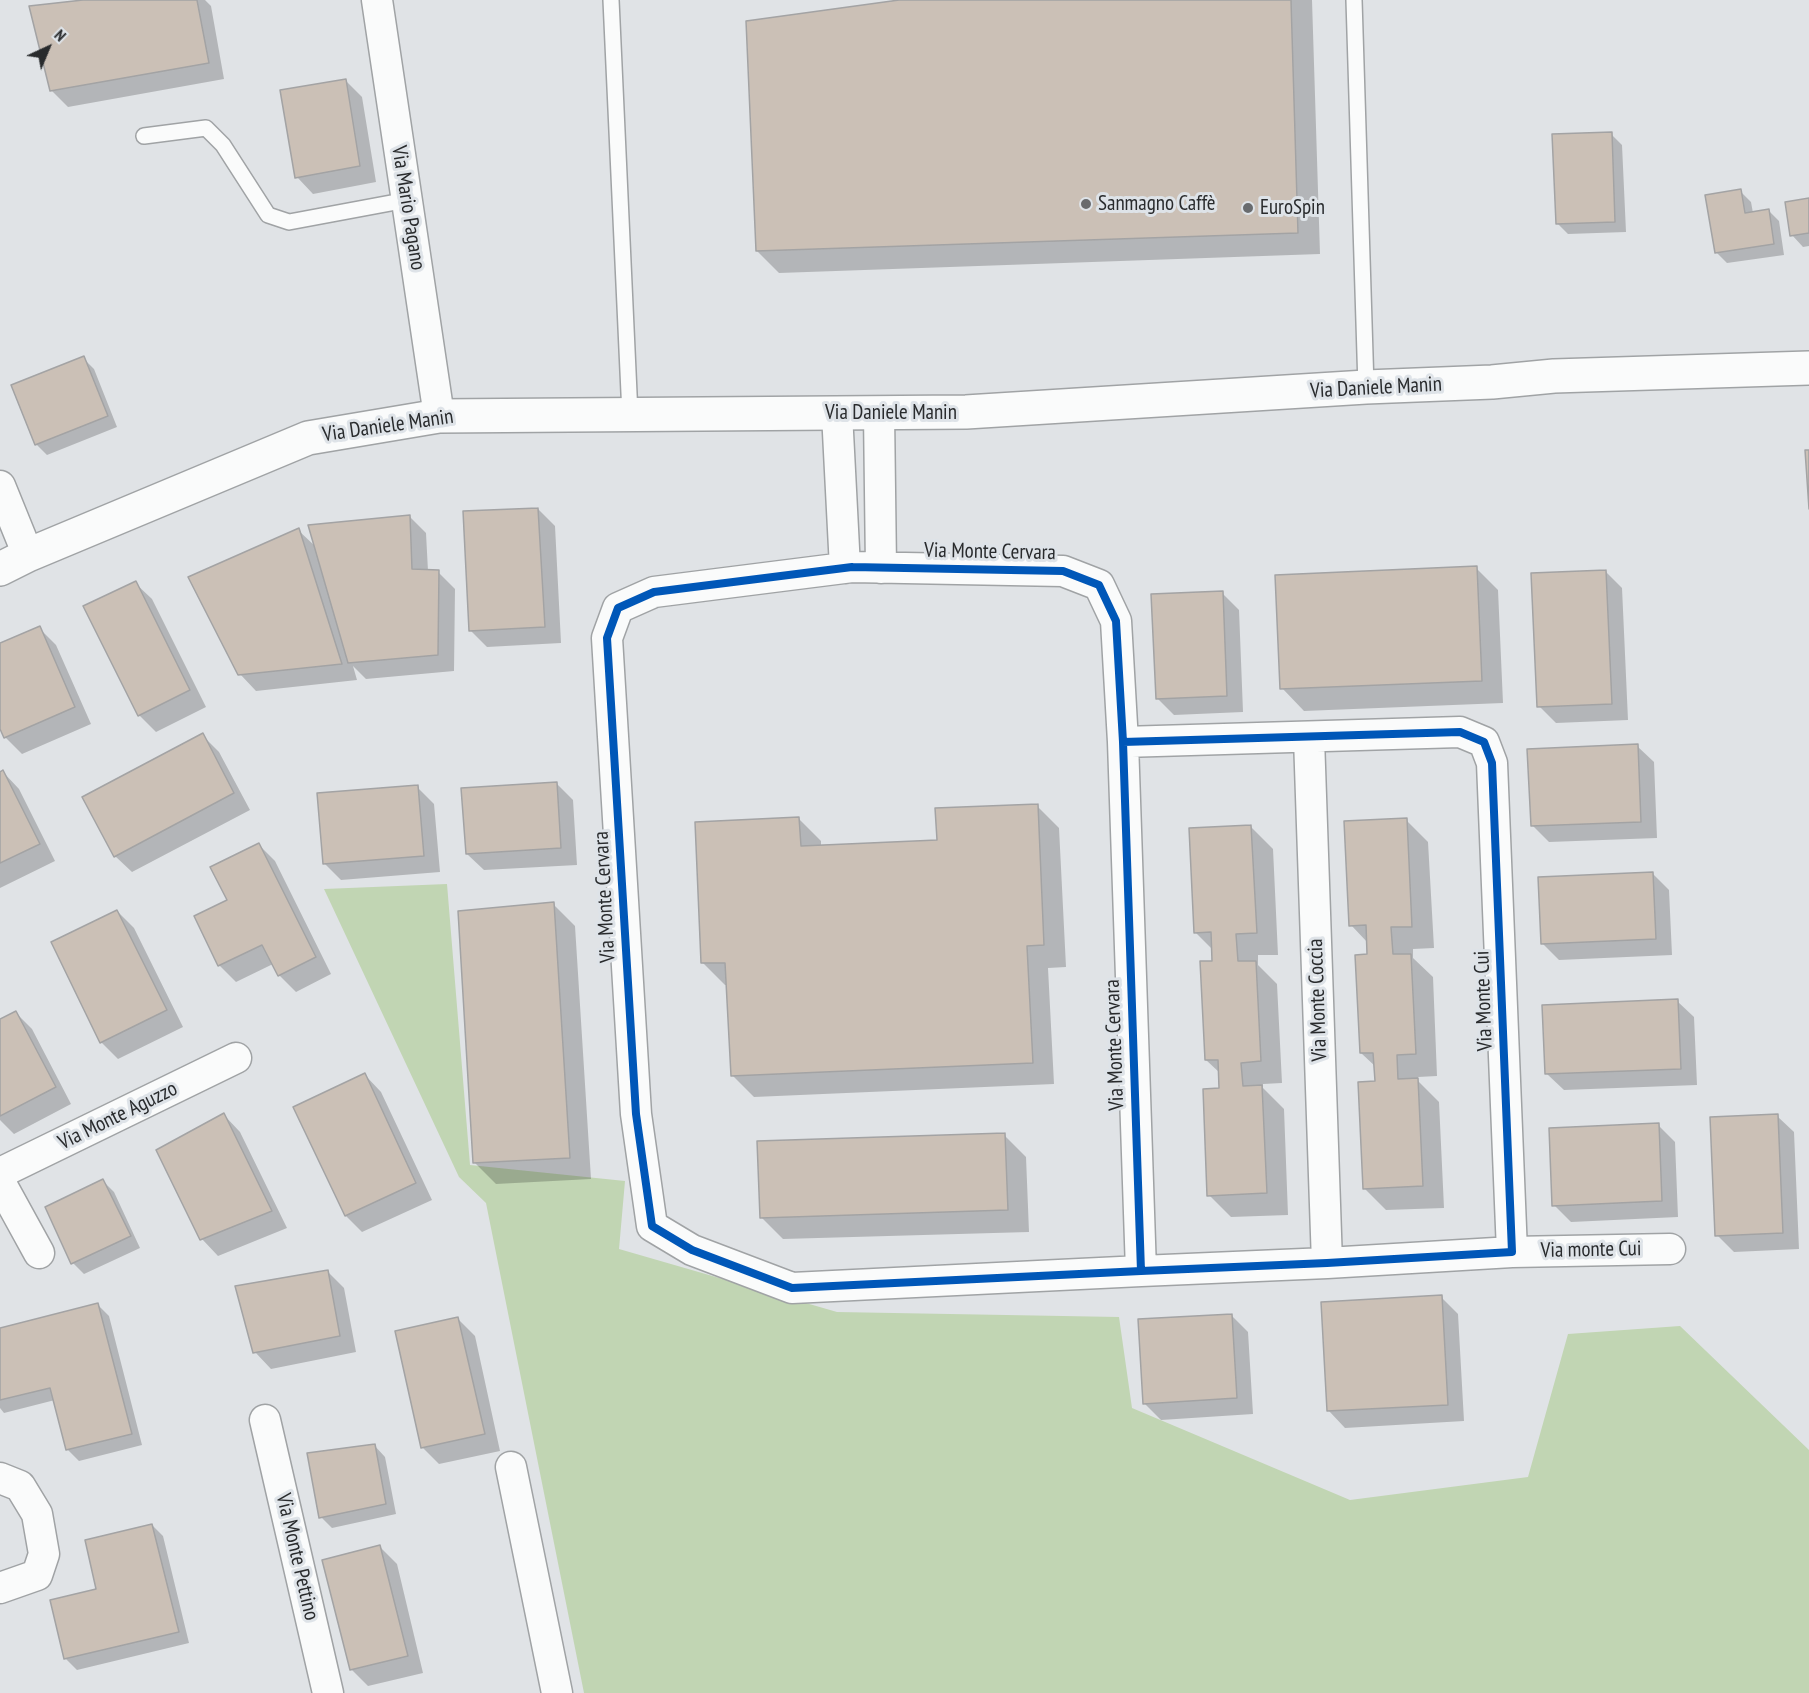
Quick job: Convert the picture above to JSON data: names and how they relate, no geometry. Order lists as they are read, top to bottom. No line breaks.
{"streets":{"main road":["Via Daniele Manin"],"street":["Via Mario Pagano","Via Monte Cervara","Via Monte Coccia","Via Monte Cui","Via Monte Aguzzo","Via monte Cui","Via Monte Pettino"]},"crossings":[["Via Mario Pagano","Via Daniele Manin"],["Via Monte Cervara","Via Monte Cui"],["Via Monte Coccia","Via Monte Cui"],["Via Monte Cui","Via monte Cui"]],"places":["Sanmagno Caffè","EuroSpin"],"north":"top right"}
